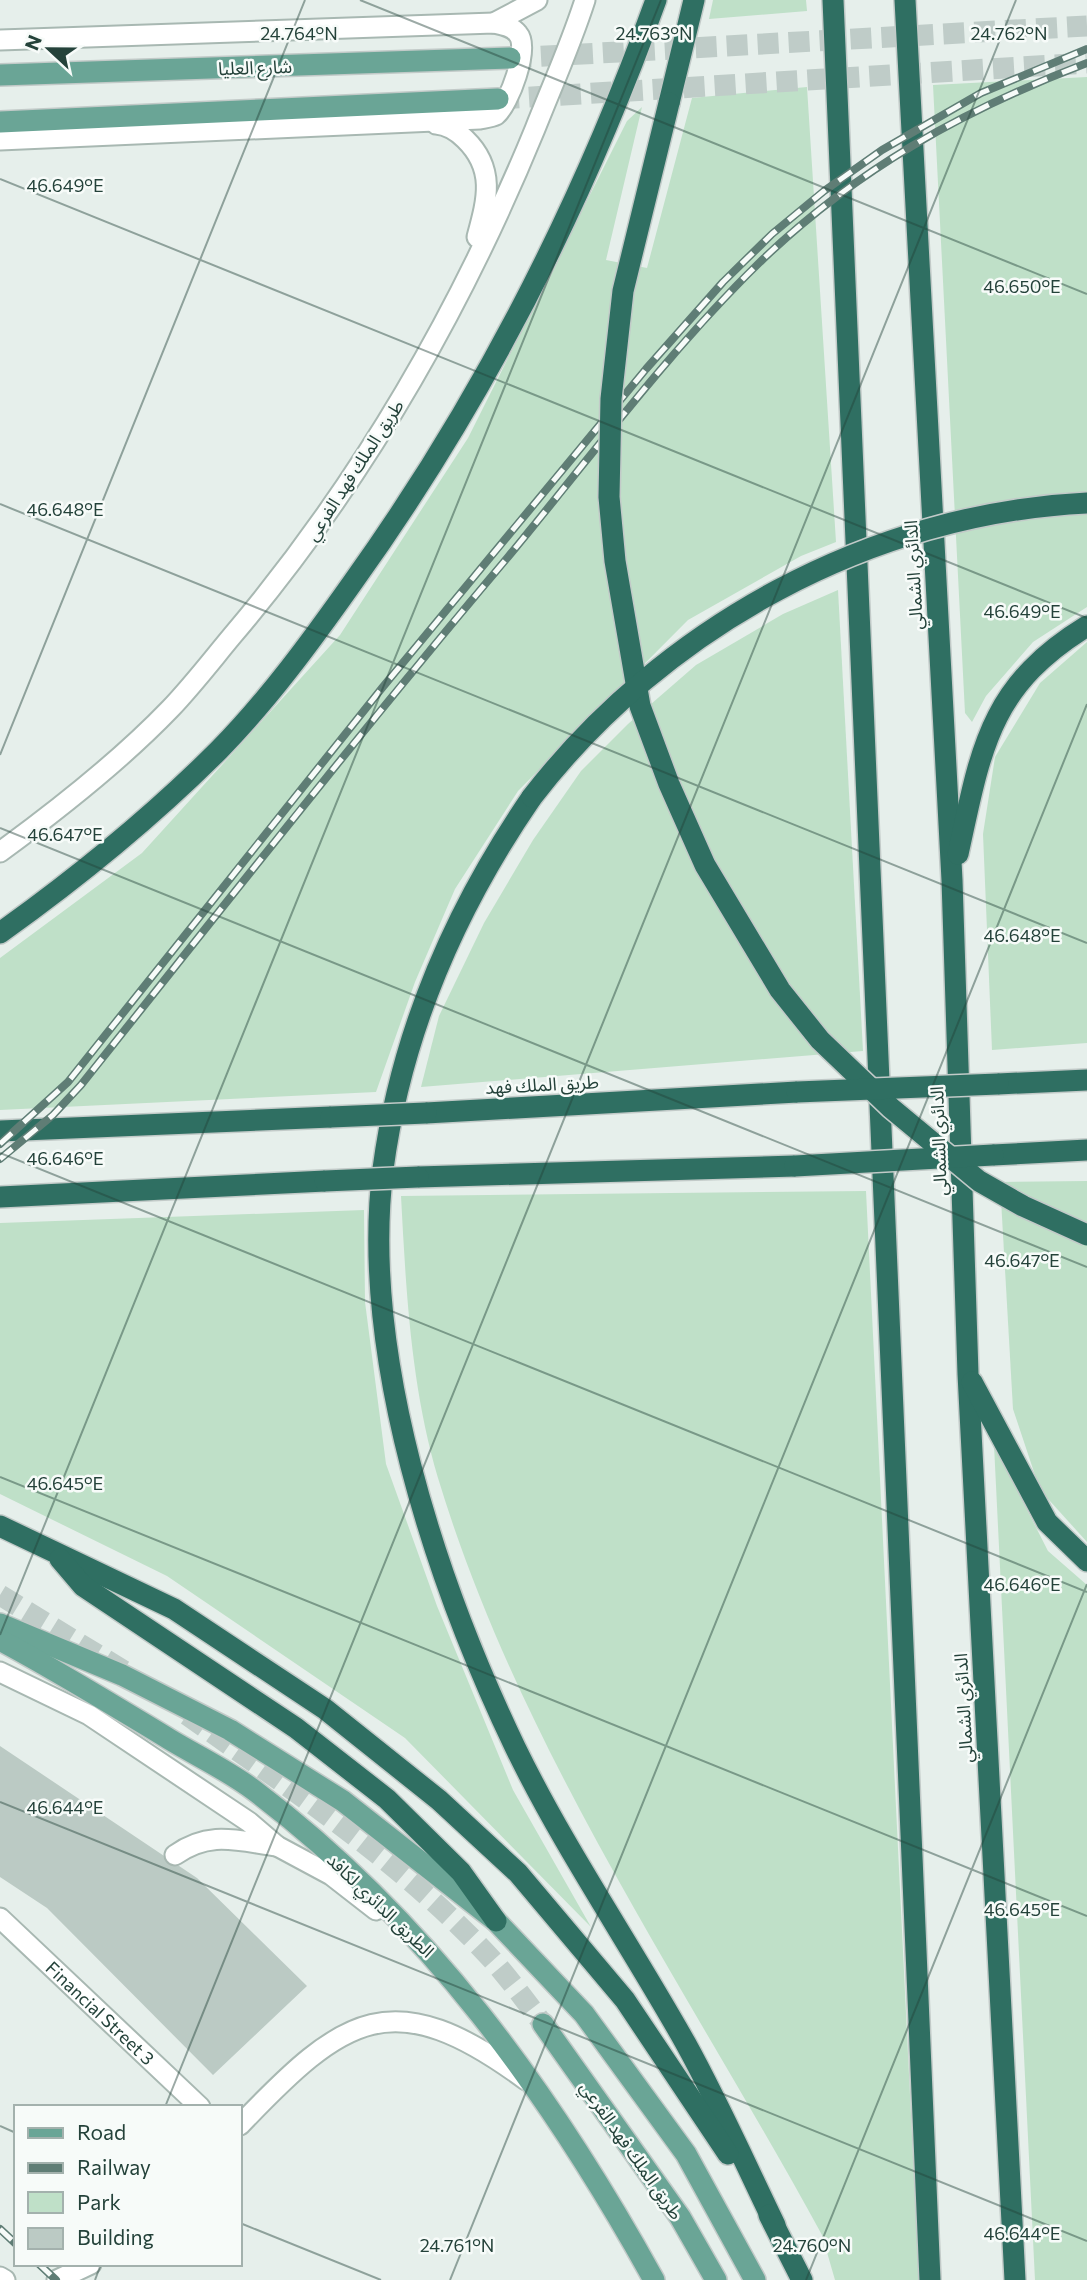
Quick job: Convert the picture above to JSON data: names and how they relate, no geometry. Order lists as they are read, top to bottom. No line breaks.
{"streets":{"highway":["الدائري الشمالي","طريق الملك فهد"],"main road":["شارع العليا","طريق الملك فهد الفرعي","الطريق الدائري لكافد"],"street":["Financial Street 3"]},"legend":["Road","Railway","Park","Building"],"north":"left","coordinates":["24.764°N","24.763°N","24.762°N","46.649°E","46.650°E","46.648°E","46.647°E","46.646°E","46.645°E","46.644°E","24.761°N","24.760°N"]}
